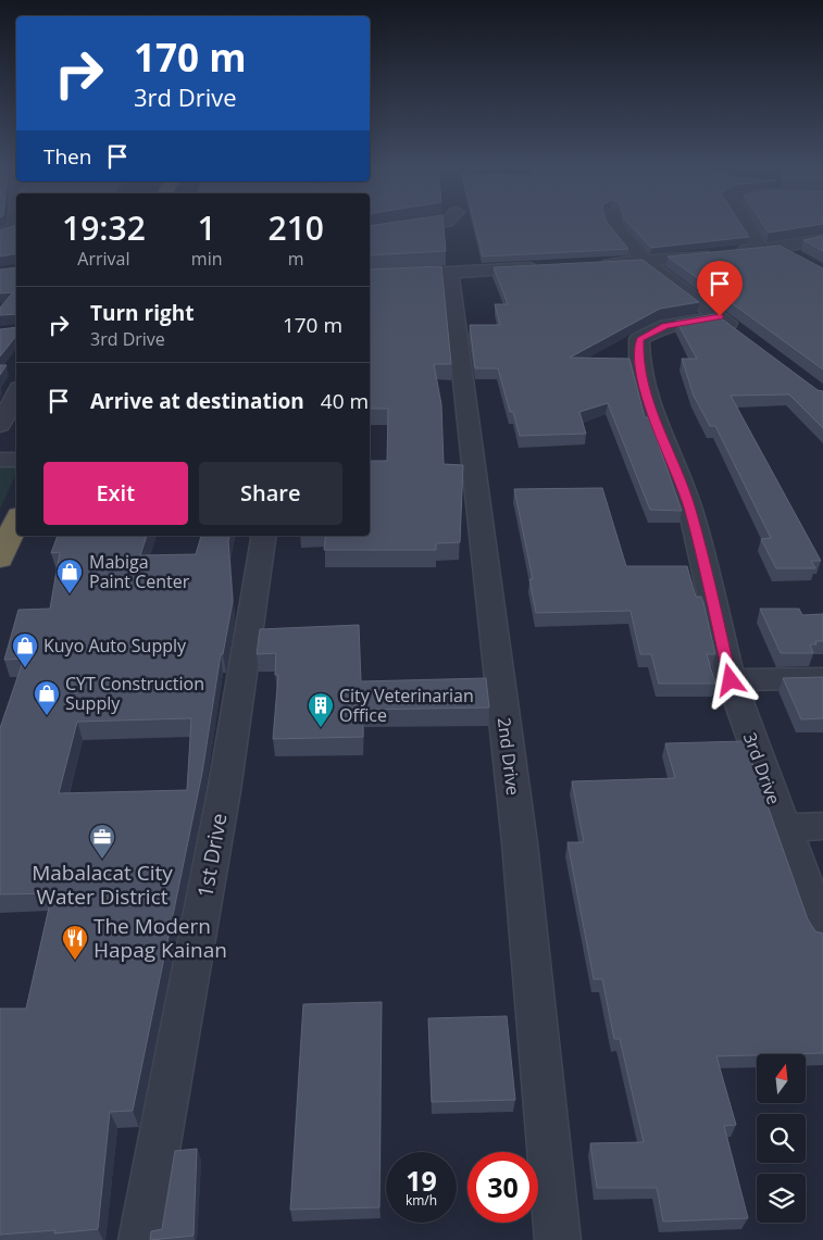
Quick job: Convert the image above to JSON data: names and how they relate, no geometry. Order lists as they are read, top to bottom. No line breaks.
{"streets":{"street":["2nd Drive","3rd Drive","1st Drive"]},"places":{"shop":["Mabiga Paint Center","Kuyo Auto Supply","CYT Construction Supply"],"building":["City Veterinarian Office"],"office":["Mabalacat City Water District"],"restaurant":["The Modern Hapag Kainan"]},"north":"top","page":{"turn":["170 m","3rd Drive"],"then":"Then","eta":["19:32","Arrival","1","min","210","m"],"list":[{"name":"Turn right","note":"3rd Drive","value":"170 m"},{"name":"Arrive at destination","value":"40 m"}],"buttons":["Exit","Share"],"speed":"19 km/h","limit":"30"}}
